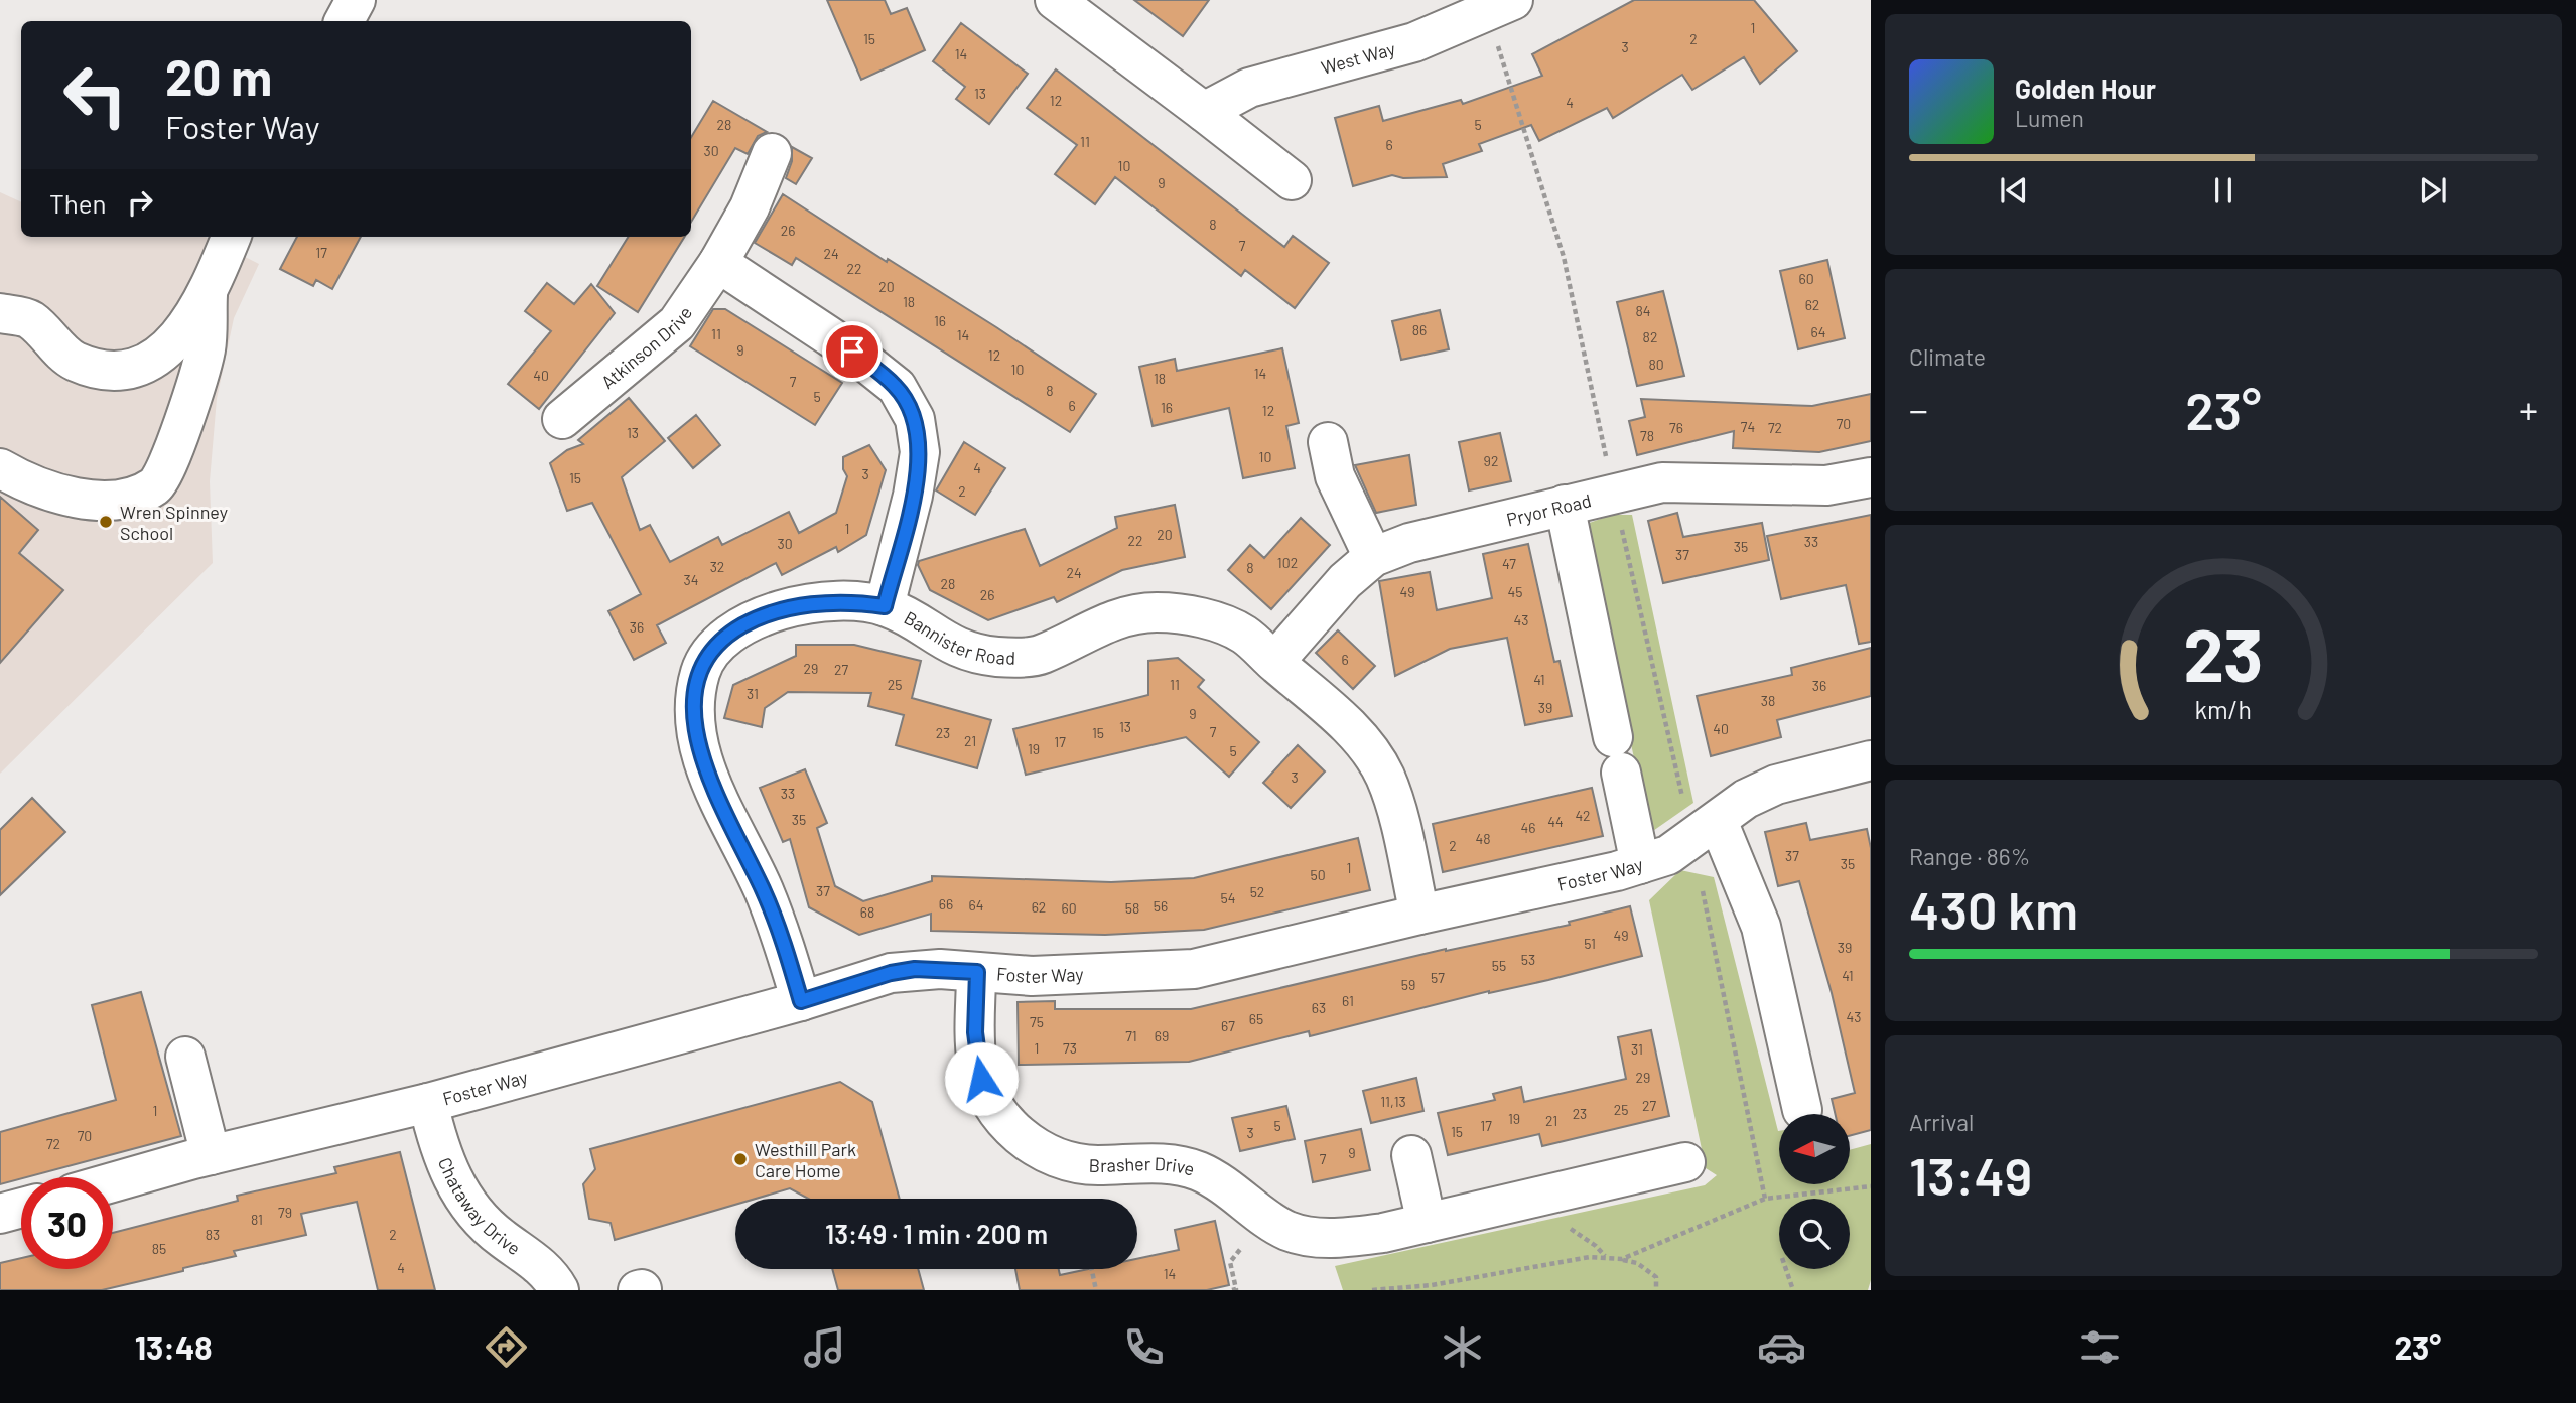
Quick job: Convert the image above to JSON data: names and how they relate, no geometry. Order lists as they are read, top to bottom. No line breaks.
{"streets":{"street":["West Way","Atkinson Drive","Pryor Road","Bannister Road","Foster Way","Brasher Drive","Chataway Drive"]},"crossings":[["Pryor Road","Bannister Road"],["Bannister Road","Foster Way"],["Foster Way","Brasher Drive"],["Foster Way","Chataway Drive"]],"places":["Wren Spinney School","Westhill Park Care Home"],"house_numbers":["1","15","2","3","14","13","12","4","28","5","11","6","30","10","9","8","26","7","17","24","22","60","20","18","62","84","16","86","64","11","14","82","9","12","80","10","14","40","18","7","8","5","6","16","12","70","74","76","72","13","78","10","92","4","3","15","2","1","20","22","33","30","35","37","102","47","32","8","24","34","28","49","45","26","43","36","6","29","27","41","25","11","36","31","38","39","9","13","40","7","23","15","21","17","19","5","3","33","42","35","44","46","48","2","37","35","1","50","37","52","54","66","64","56","62","60","58","68","49","51","39","53","55","41","57","59","61","63","43","65","75","67","71","69","1","73","31","29","11,13","27","25","1","23","19","21","5","17","15","3","70","72","9","7","79","81","83","2","85","4","14"],"north":"left","page":{"turn":["20 m","Foster Way"],"song":["Golden Hour","Lumen"],"then":"Then","tile":["Climate",["Range · 86%","430 km"],["Arrival","13:49"]],"heat":["−","23°","+"],"limit":"30","trip":"13:49 · 1 min · 200 m","tabs":["13:48","23°"],"gauge":["23","km/h"]}}
